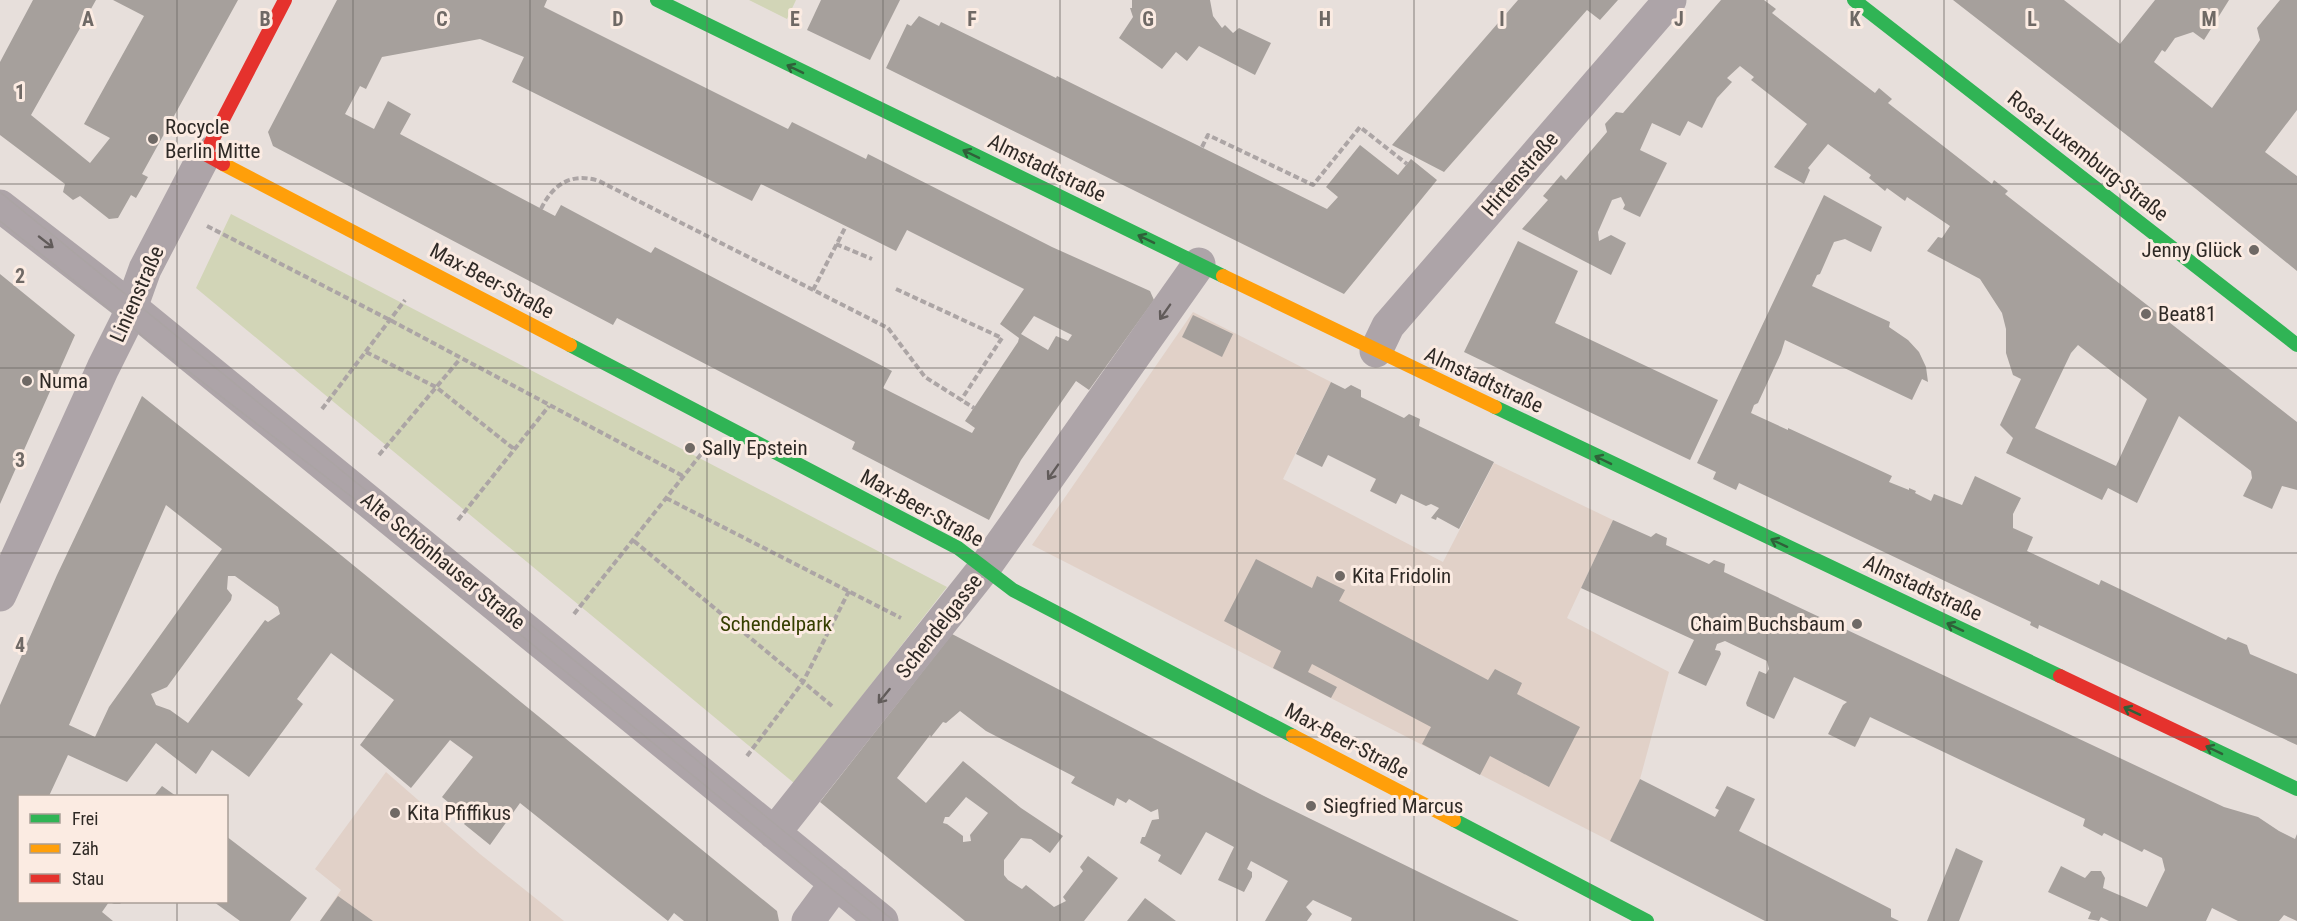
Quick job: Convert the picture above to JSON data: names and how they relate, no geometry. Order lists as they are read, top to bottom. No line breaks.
{"streets":{"street":["Rosa-Luxemburg-Straße","Almstadtstraße","Hirtenstraße","Max-Beer-Straße","Linienstraße","Alte Schönhauser Straße","Schendelgasse"]},"crossings":[["Almstadtstraße","Hirtenstraße"],["Almstadtstraße","Schendelgasse"],["Max-Beer-Straße","Linienstraße"],["Max-Beer-Straße","Schendelgasse"],["Linienstraße","Alte Schönhauser Straße"],["Alte Schönhauser Straße","Schendelgasse"]],"one_way":["Almstadtstraße","Schendelgasse"],"parks":["Schendelpark"],"places":["Rocycle Berlin Mitte","Jenny Glück","Beat81","Numa","Sally Epstein","Kita Fridolin","Chaim Buchsbaum","Siegfried Marcus","Kita Pfiffikus"],"legend":["Frei","Zäh","Stau"],"grid":{"columns":["A","B","C","D","E","F","G","H","I","J","K","L","M"],"rows":["1","2","3","4"]}}
